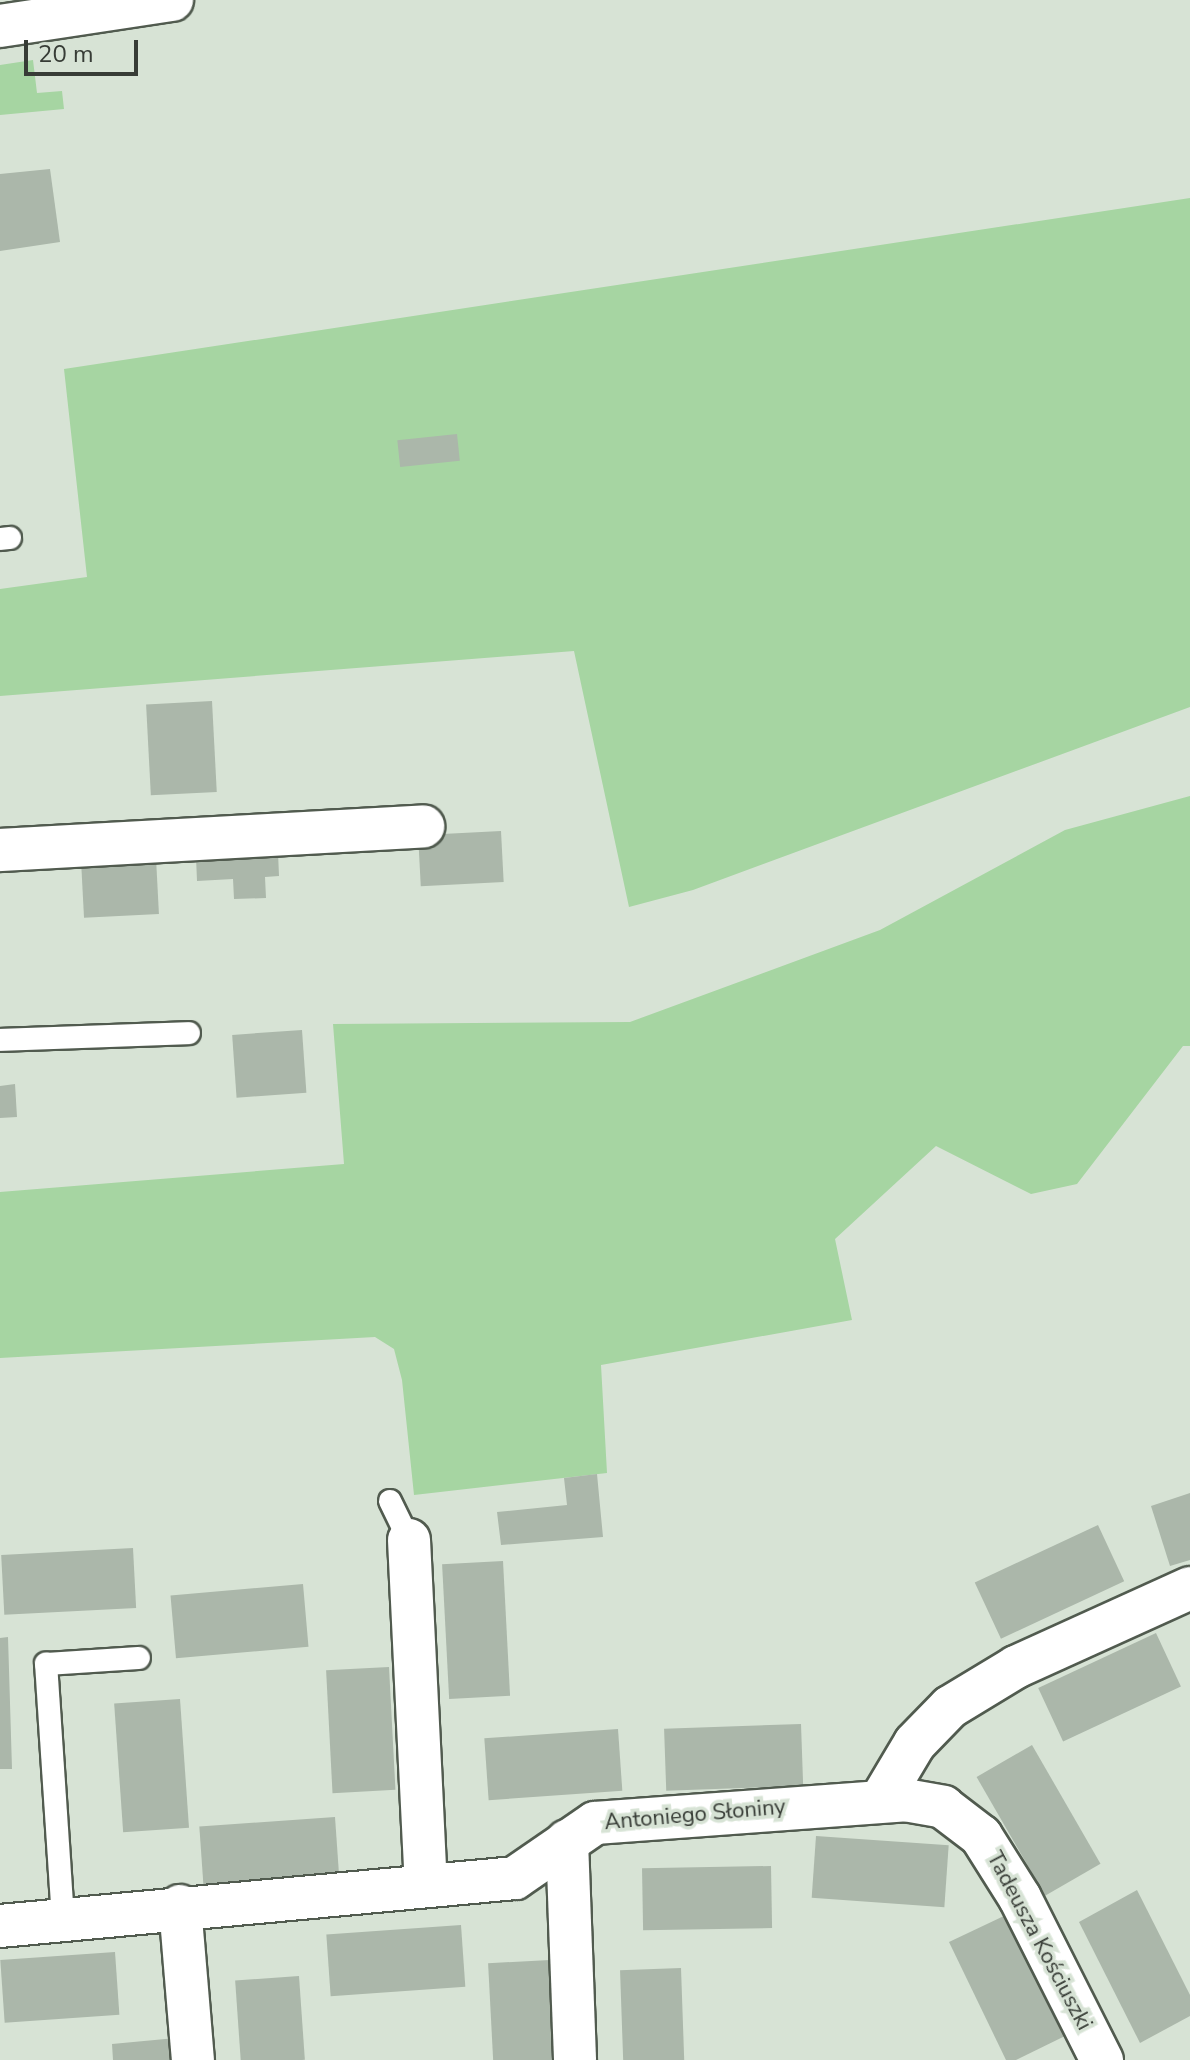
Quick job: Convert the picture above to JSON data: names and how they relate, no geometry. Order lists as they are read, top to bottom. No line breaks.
{"streets":{"street":["Antoniego Słoniny","Tadeusza Kościuszki"]},"crossings":[["Antoniego Słoniny","Tadeusza Kościuszki"]],"scale_bar":"20 m"}
